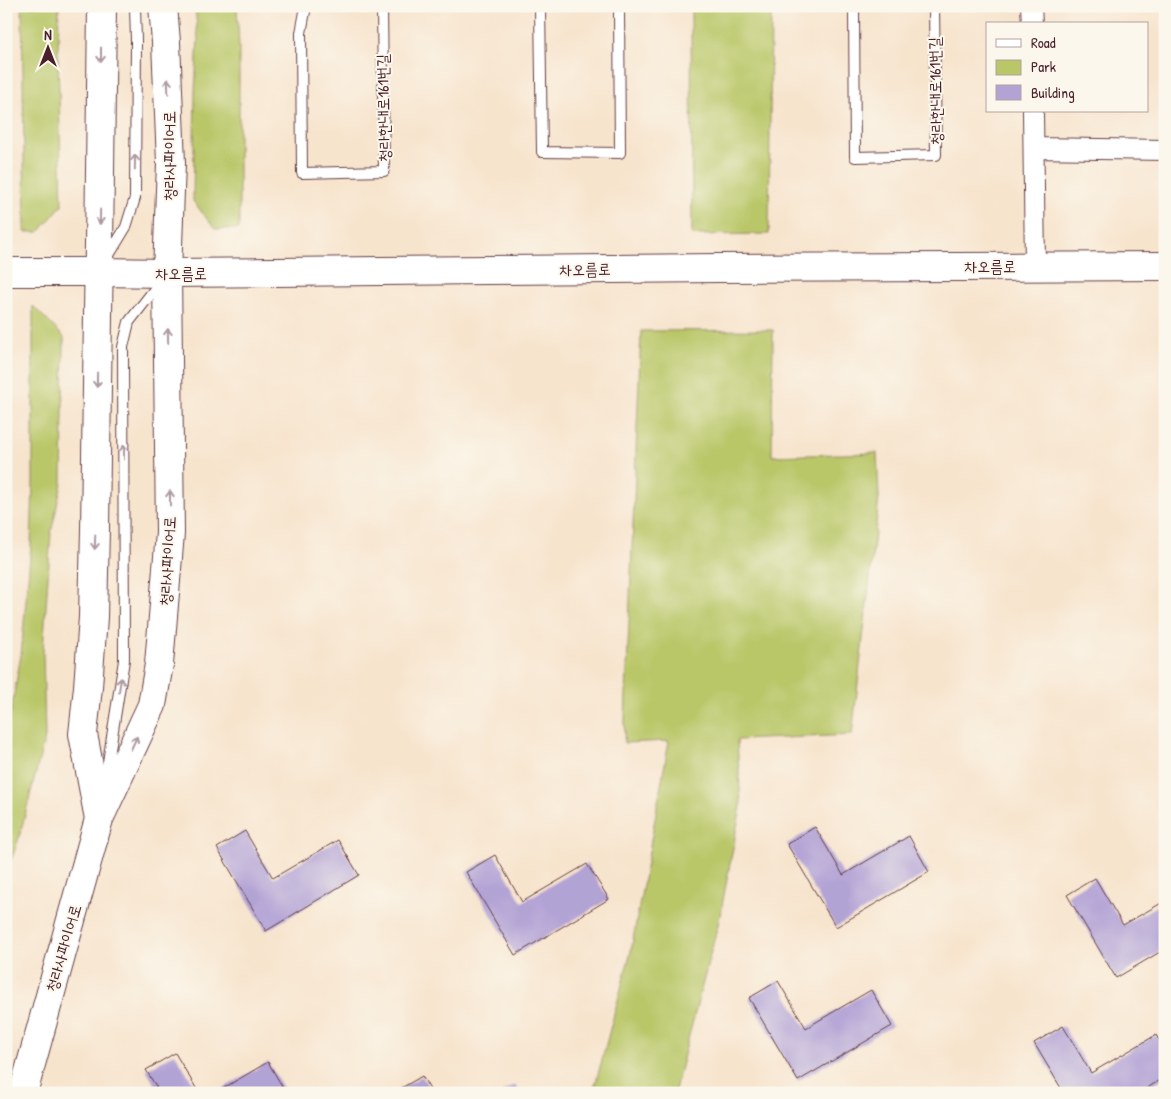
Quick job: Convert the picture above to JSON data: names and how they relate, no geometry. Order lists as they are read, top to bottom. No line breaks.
{"streets":{"main road":["청라사파이어로","차오름로"],"lane":["청라한내로161번길"]},"crossings":[["청라사파이어로","차오름로"]],"legend":["Road","Park","Building"],"north":"top"}
